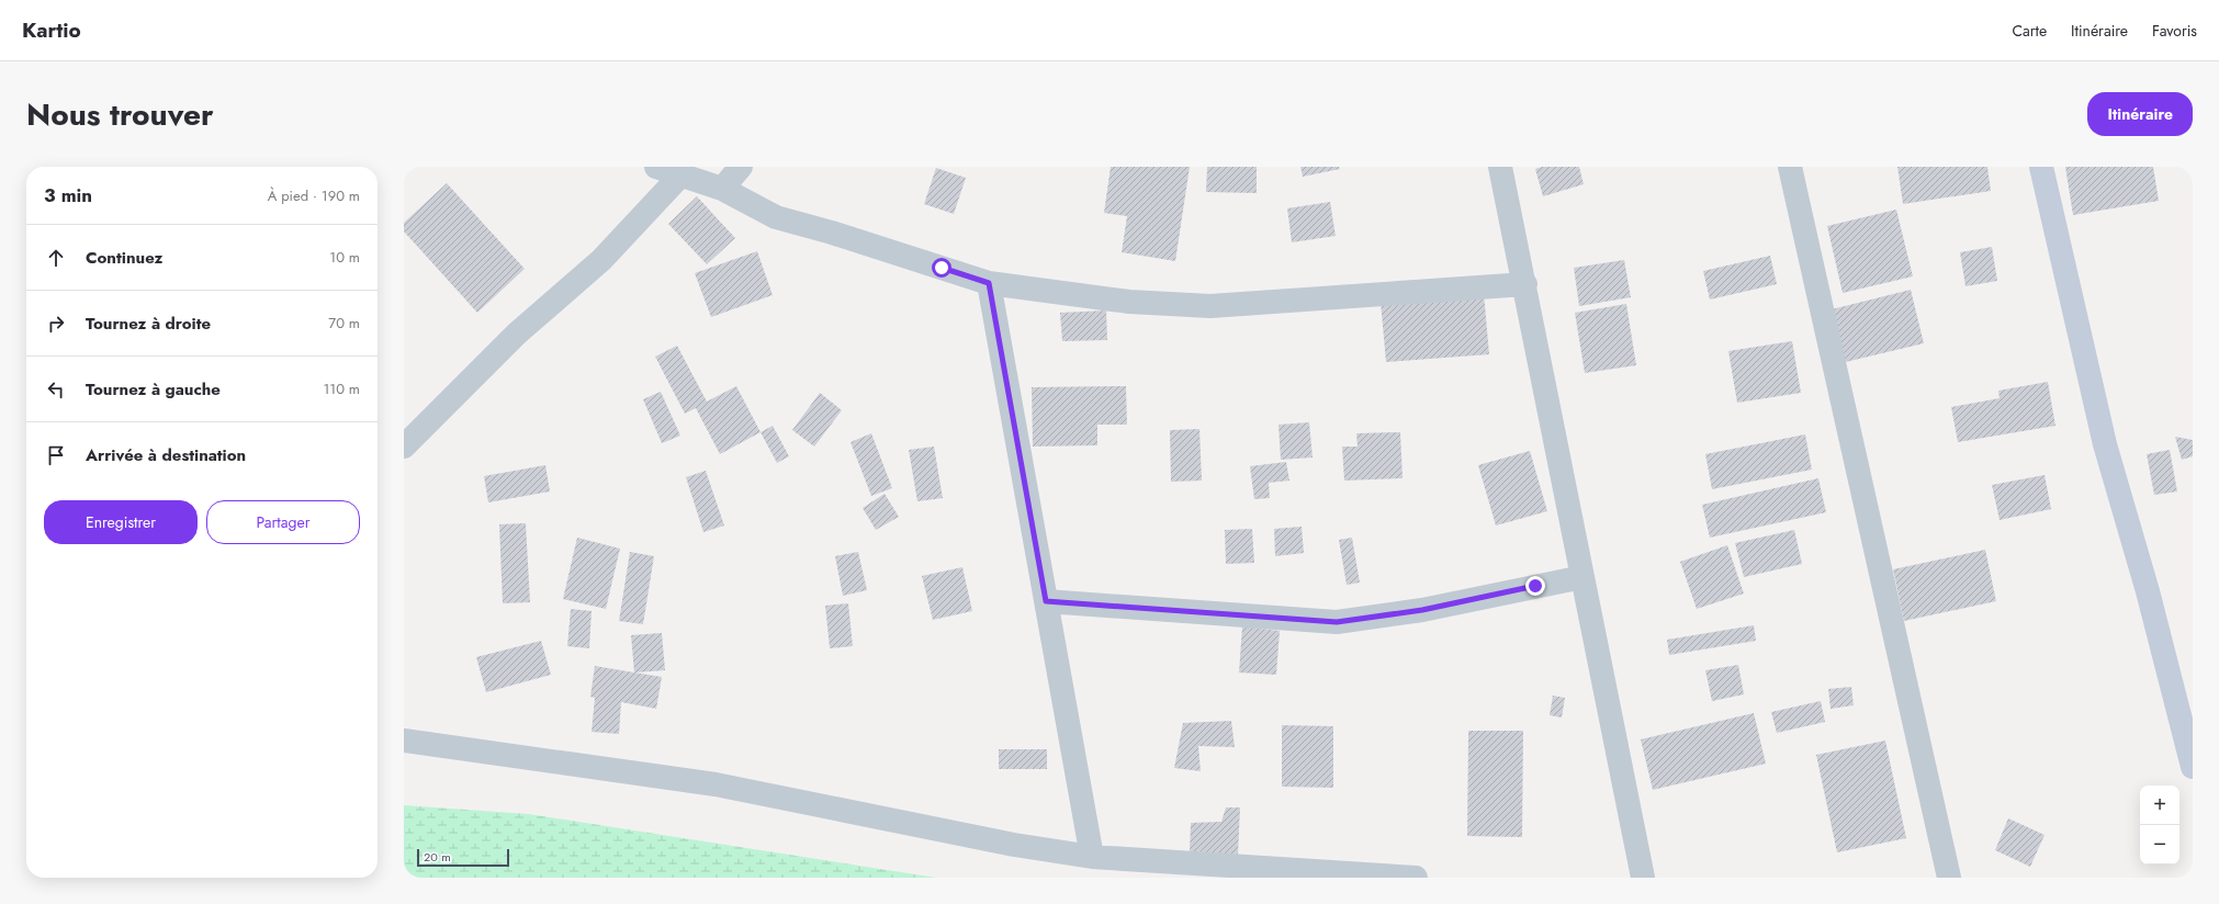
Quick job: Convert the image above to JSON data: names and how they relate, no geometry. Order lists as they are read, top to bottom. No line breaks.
{"scale_bar":"20 m","page":{"header":"Kartio","nav":["Carte","Itinéraire","Favoris"],"title":"Nous trouver","buttons":["Itinéraire",["Enregistrer","Partager"]],"heading":["3 min","À pied · 190 m"],"list":[["Continuez","10 m"],["Tournez à droite","70 m"],["Tournez à gauche","110 m"],"Arrivée à destination"],"map_buttons":["+","−"],"scale":"20 m"}}
